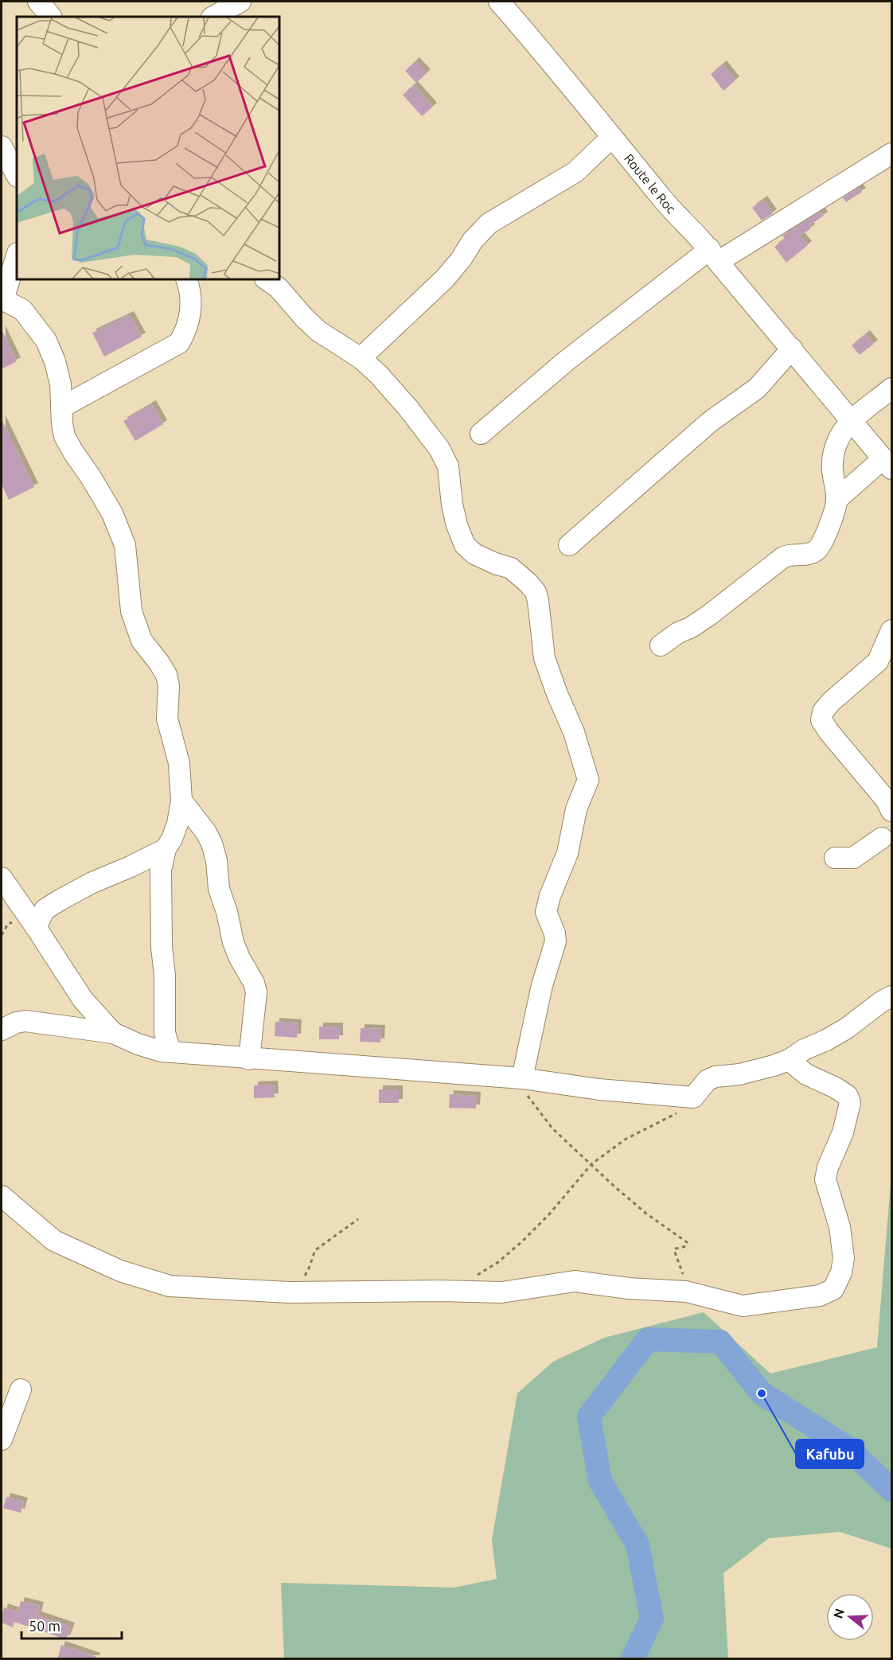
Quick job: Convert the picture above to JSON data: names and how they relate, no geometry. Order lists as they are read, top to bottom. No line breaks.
{"streets":{"street":["Route le Roc"]},"places":["Kafubu"],"scale_bar":"50 m","north":"left"}
